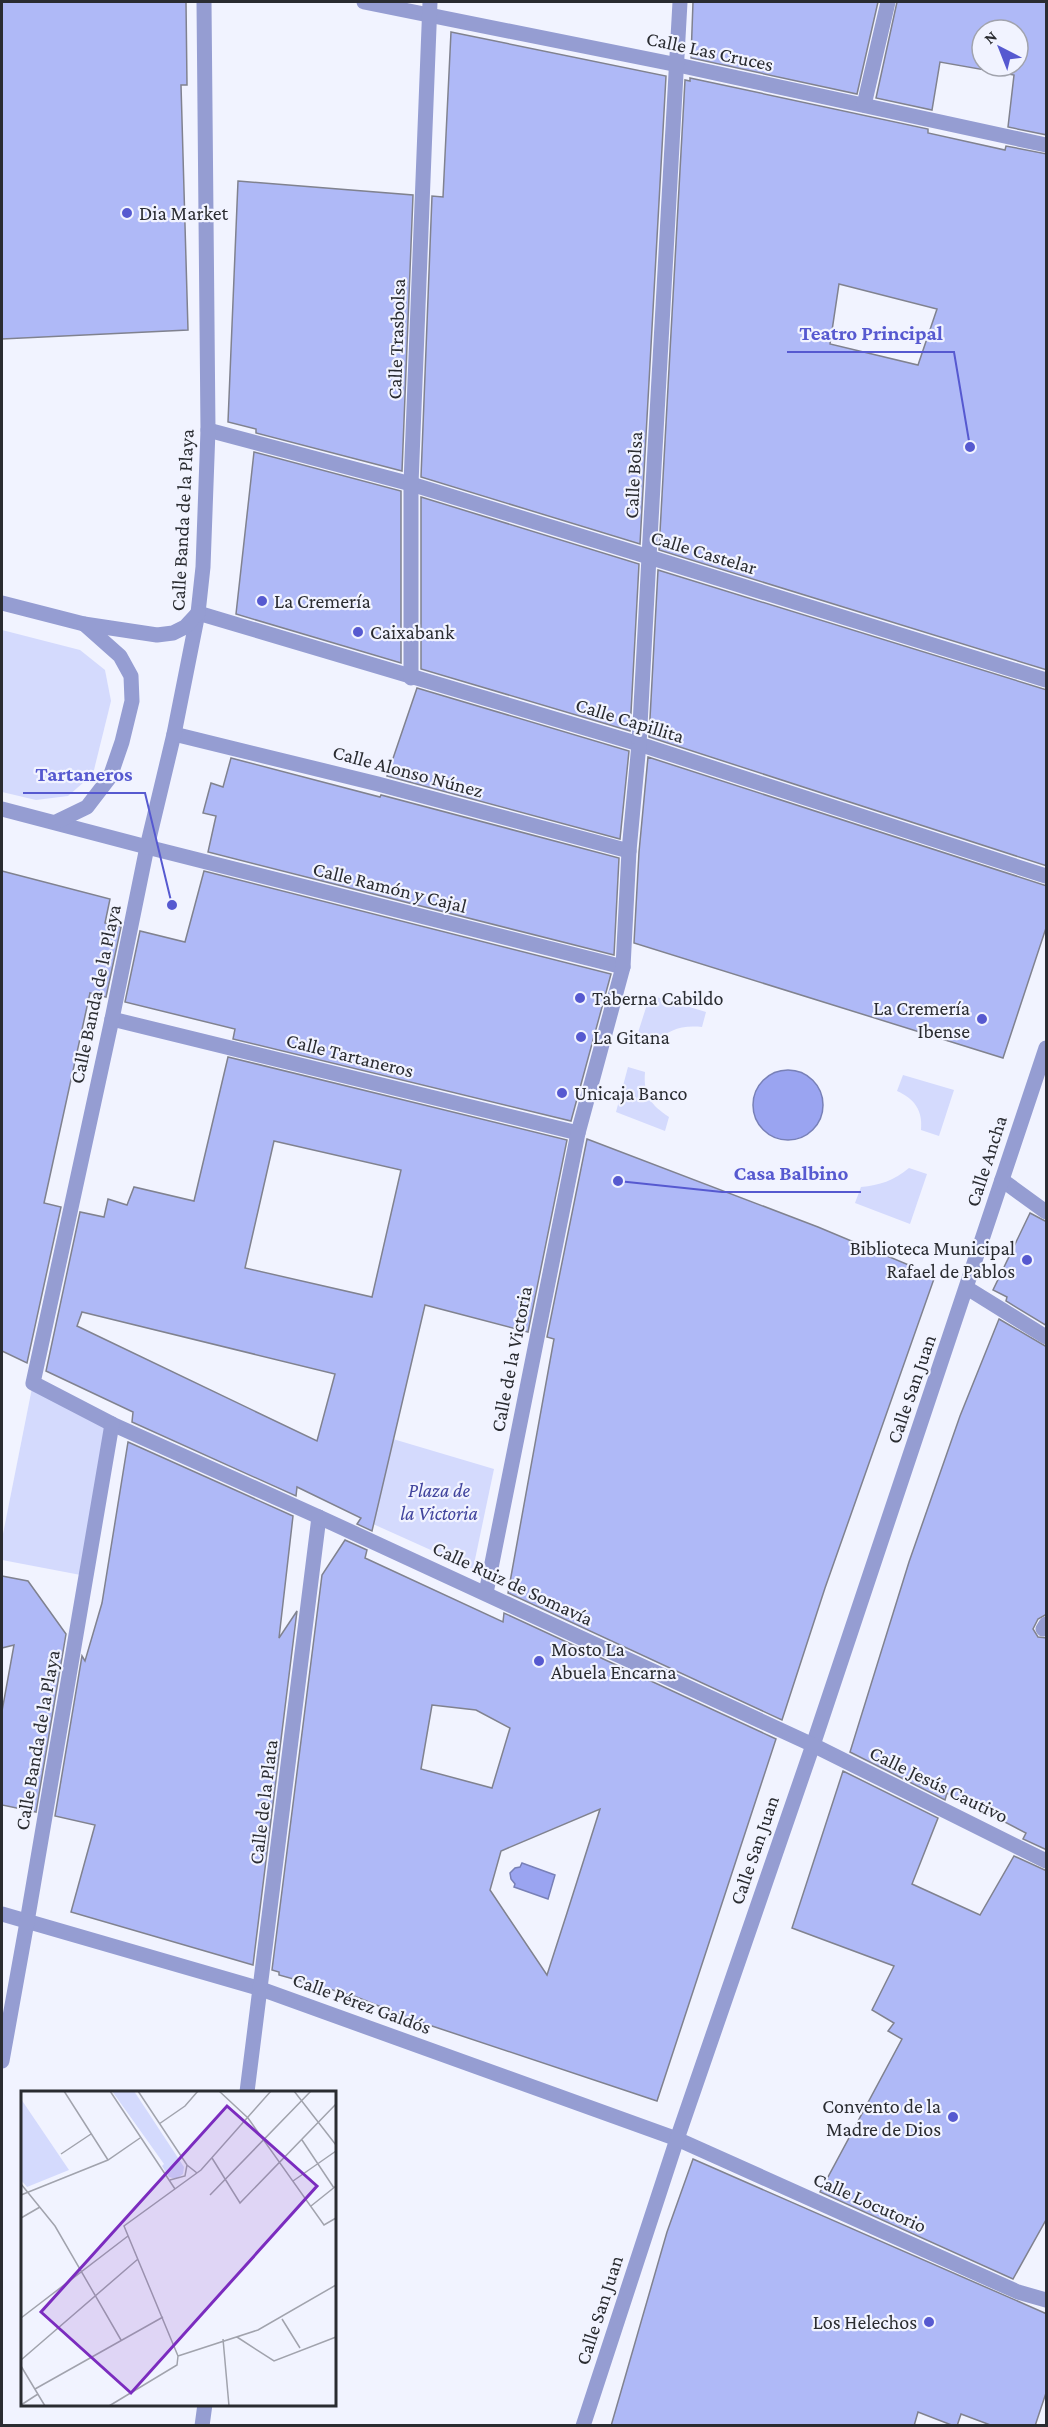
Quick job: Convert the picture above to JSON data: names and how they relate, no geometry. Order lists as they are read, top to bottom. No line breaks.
{"streets":{"street":["Calle Las Cruces","Calle Trasbolsa","Calle Bolsa","Calle Banda de la Playa","Calle Castelar","Calle Capillita","Calle Alonso Núnez","Calle Ramón y Cajal","Calle Tartaneros","Calle Ancha","Calle de la Victoria","Calle San Juan","Calle Ruiz de Somavía","Calle Jesús Cautivo","Calle de la Plata","Calle Pérez Galdós","Calle Locutorio"]},"crossings":[["Calle Las Cruces","Calle Trasbolsa"],["Calle Las Cruces","Calle Bolsa"],["Calle Trasbolsa","Calle Castelar"],["Calle Trasbolsa","Calle Capillita"],["Calle Bolsa","Calle Castelar"],["Calle Bolsa","Calle Capillita"],["Calle Bolsa","Calle Alonso Núnez"],["Calle Bolsa","Calle Ramón y Cajal"],["Calle Bolsa","Calle de la Victoria"],["Calle Banda de la Playa","Calle Castelar"],["Calle Banda de la Playa","Calle Capillita"],["Calle Banda de la Playa","Calle Alonso Núnez"],["Calle Banda de la Playa","Calle Ramón y Cajal"],["Calle Banda de la Playa","Calle Tartaneros"],["Calle Banda de la Playa","Calle Ruiz de Somavía"],["Calle Banda de la Playa","Calle Pérez Galdós"],["Calle Ramón y Cajal","Calle de la Victoria"],["Calle Tartaneros","Calle de la Victoria"],["Calle Ancha","Calle San Juan"],["Calle de la Victoria","Calle Ruiz de Somavía"],["Calle San Juan","Calle Ruiz de Somavía"],["Calle San Juan","Calle Jesús Cautivo"],["Calle San Juan","Calle Pérez Galdós"],["Calle San Juan","Calle Locutorio"],["Calle Ruiz de Somavía","Calle Jesús Cautivo"],["Calle Ruiz de Somavía","Calle de la Plata"],["Calle de la Plata","Calle Pérez Galdós"],["Calle Pérez Galdós","Calle Locutorio"]],"parks":["Plaza de la Victoria"],"places":["Dia Market","Teatro Principal","La Cremería","Caixabank","Tartaneros","Taberna Cabildo","La Cremería Ibense","La Gitana","Unicaja Banco","Casa Balbino","Biblioteca Municipal Rafael de Pablos","Mosto La Abuela Encarna","Convento de la Madre de Dios","Los Helechos"],"north":"top left"}
